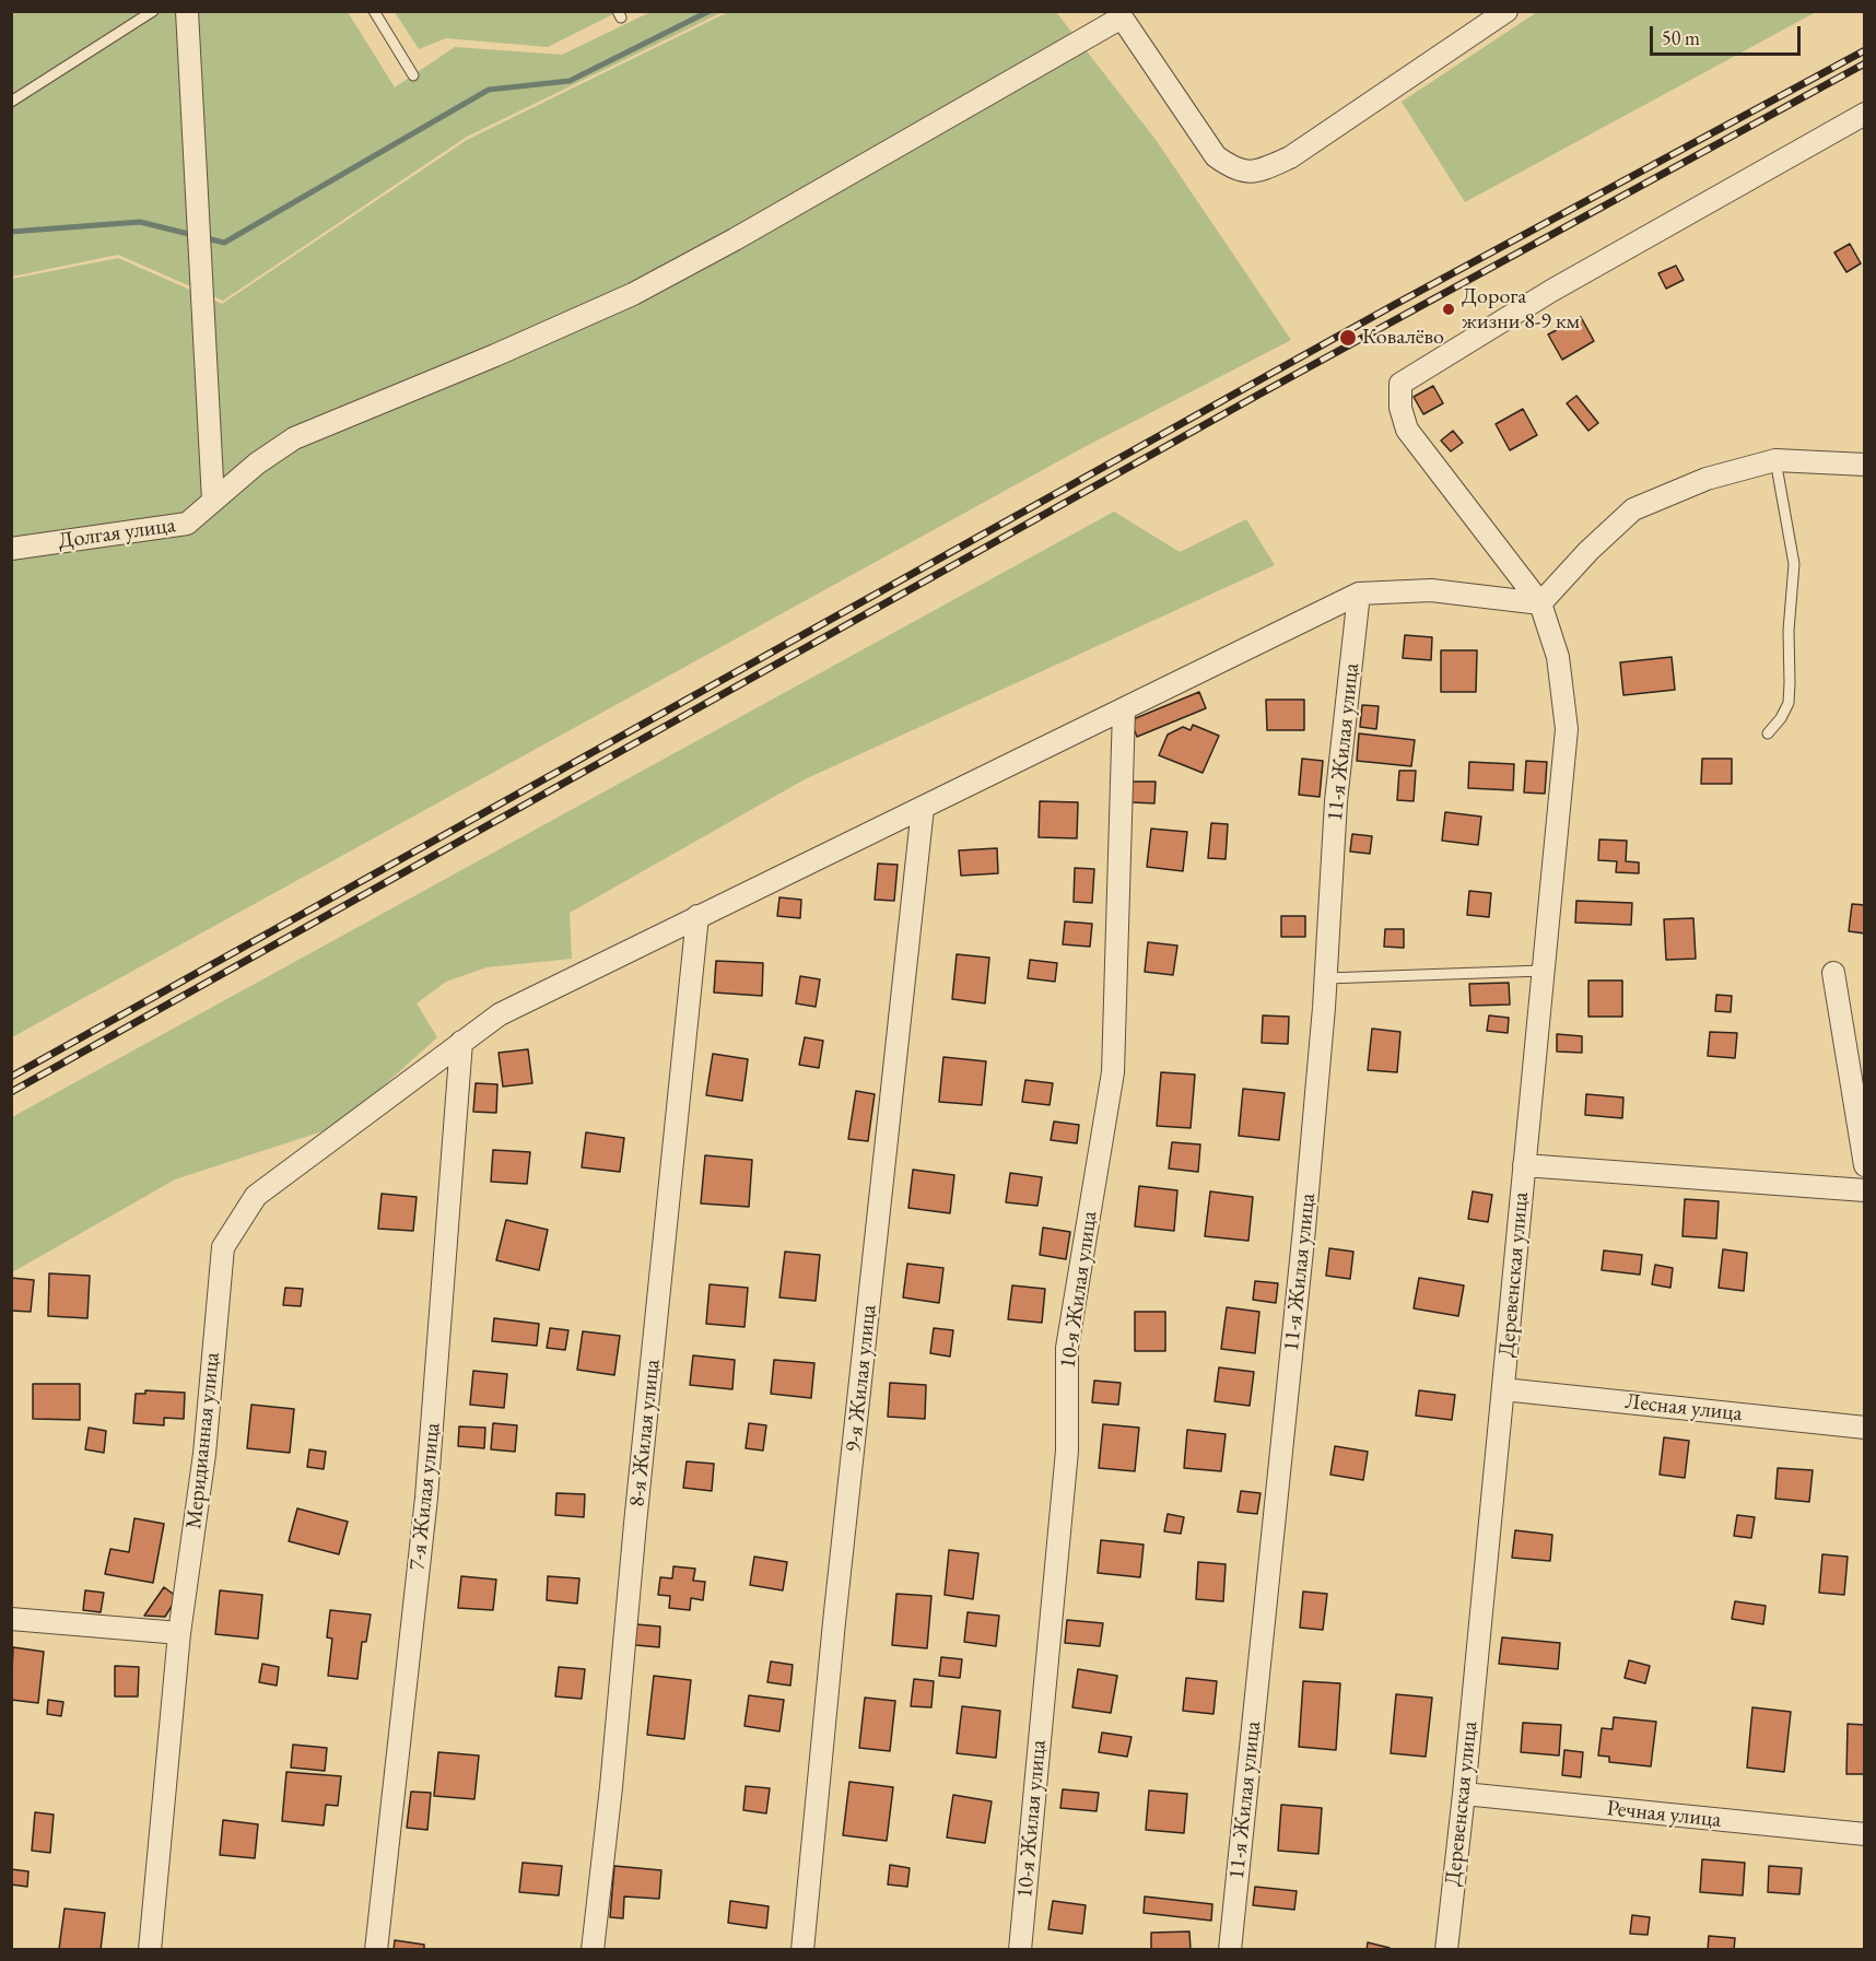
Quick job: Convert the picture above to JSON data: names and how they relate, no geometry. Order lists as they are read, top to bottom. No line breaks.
{"streets":{"street":["Долгая улица","11-я Жилая улица","Деревенская улица","10-я Жилая улица","9-я Жилая улица","Лесная улица","8-я Жилая улица","Меридианная улица","7-я Жилая улица","Речная улица"]},"crossings":[["11-я Жилая улица","Меридианная улица"],["Деревенская улица","Лесная улица"],["Деревенская улица","Речная улица"],["10-я Жилая улица","Меридианная улица"],["9-я Жилая улица","Меридианная улица"],["8-я Жилая улица","Меридианная улица"],["Меридианная улица","7-я Жилая улица"]],"places":["Дорога жизни 8-9 км","Ковалёво"],"scale_bar":"50 m"}
